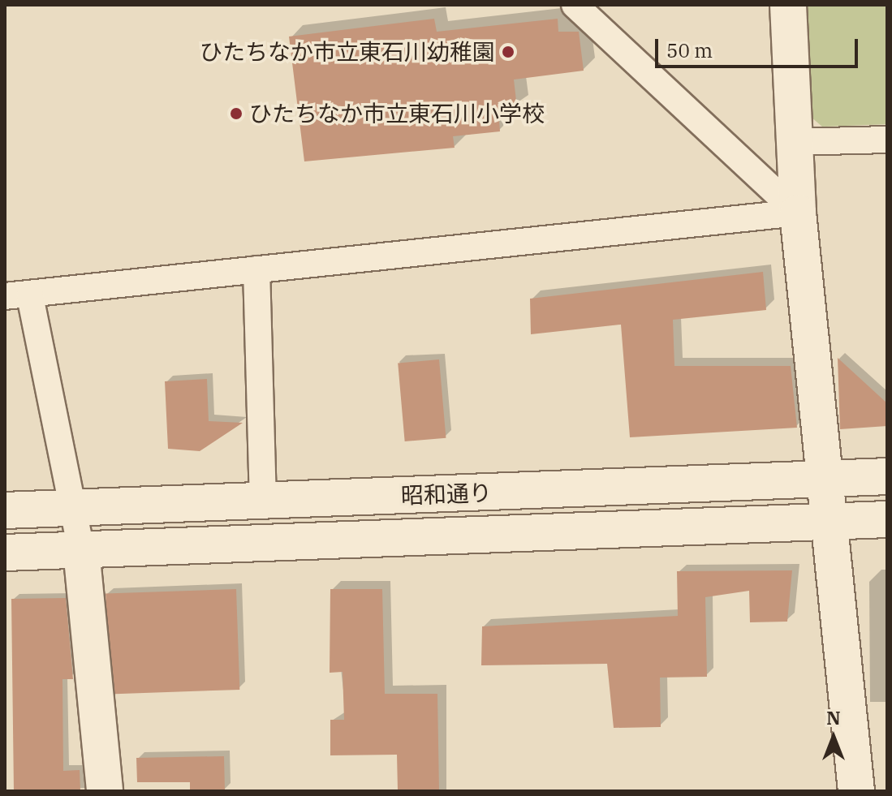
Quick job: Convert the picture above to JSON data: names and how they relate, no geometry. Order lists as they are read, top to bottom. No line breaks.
{"streets":{"street":["昭和通り"]},"places":["ひたちなか市立東石川幼稚園","ひたちなか市立東石川小学校"],"scale_bar":"50 m","north":"top"}
